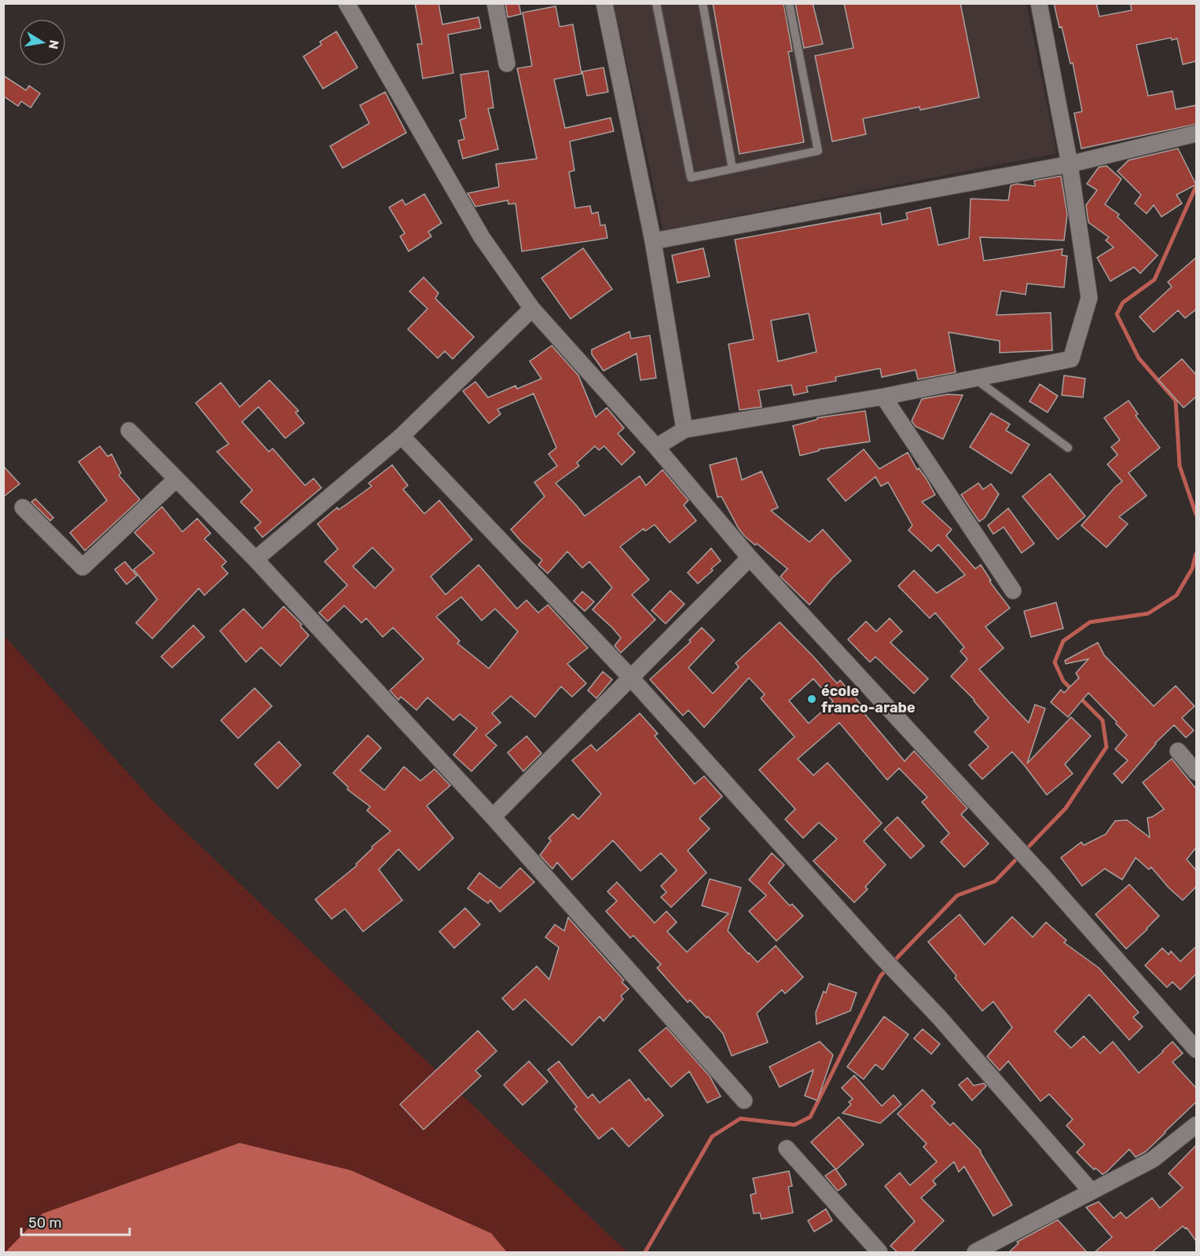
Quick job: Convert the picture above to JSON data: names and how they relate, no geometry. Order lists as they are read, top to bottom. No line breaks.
{"places":["école franco-arabe"],"scale_bar":"50 m","north":"right"}
